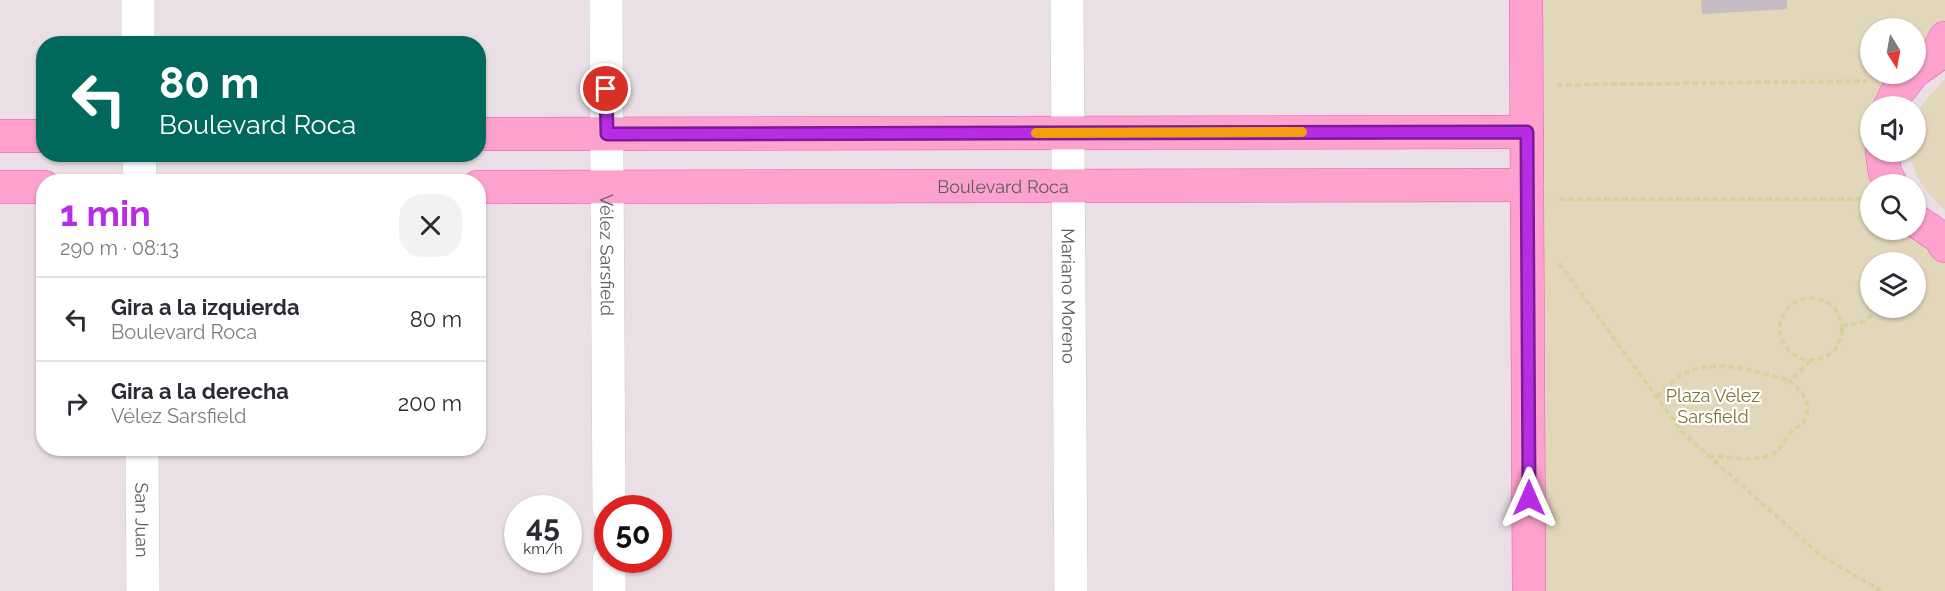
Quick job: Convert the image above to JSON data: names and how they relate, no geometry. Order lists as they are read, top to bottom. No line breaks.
{"streets":{"main road":["Boulevard Roca"],"street":["Vélez Sarsfield","Mariano Moreno","San Juan"]},"crossings":[["Boulevard Roca","Vélez Sarsfield"],["Boulevard Roca","Mariano Moreno"]],"parks":["Plaza Vélez Sarsfield"],"north":"bottom","page":{"turn":["80 m","Boulevard Roca"],"heading":["1 min","290 m · 08:13"],"list":[{"name":"Gira a la izquierda","note":"Boulevard Roca","value":"80 m"},{"name":"Gira a la derecha","note":"Vélez Sarsfield","value":"200 m"}],"speed":"45 km/h","limit":"50"}}
